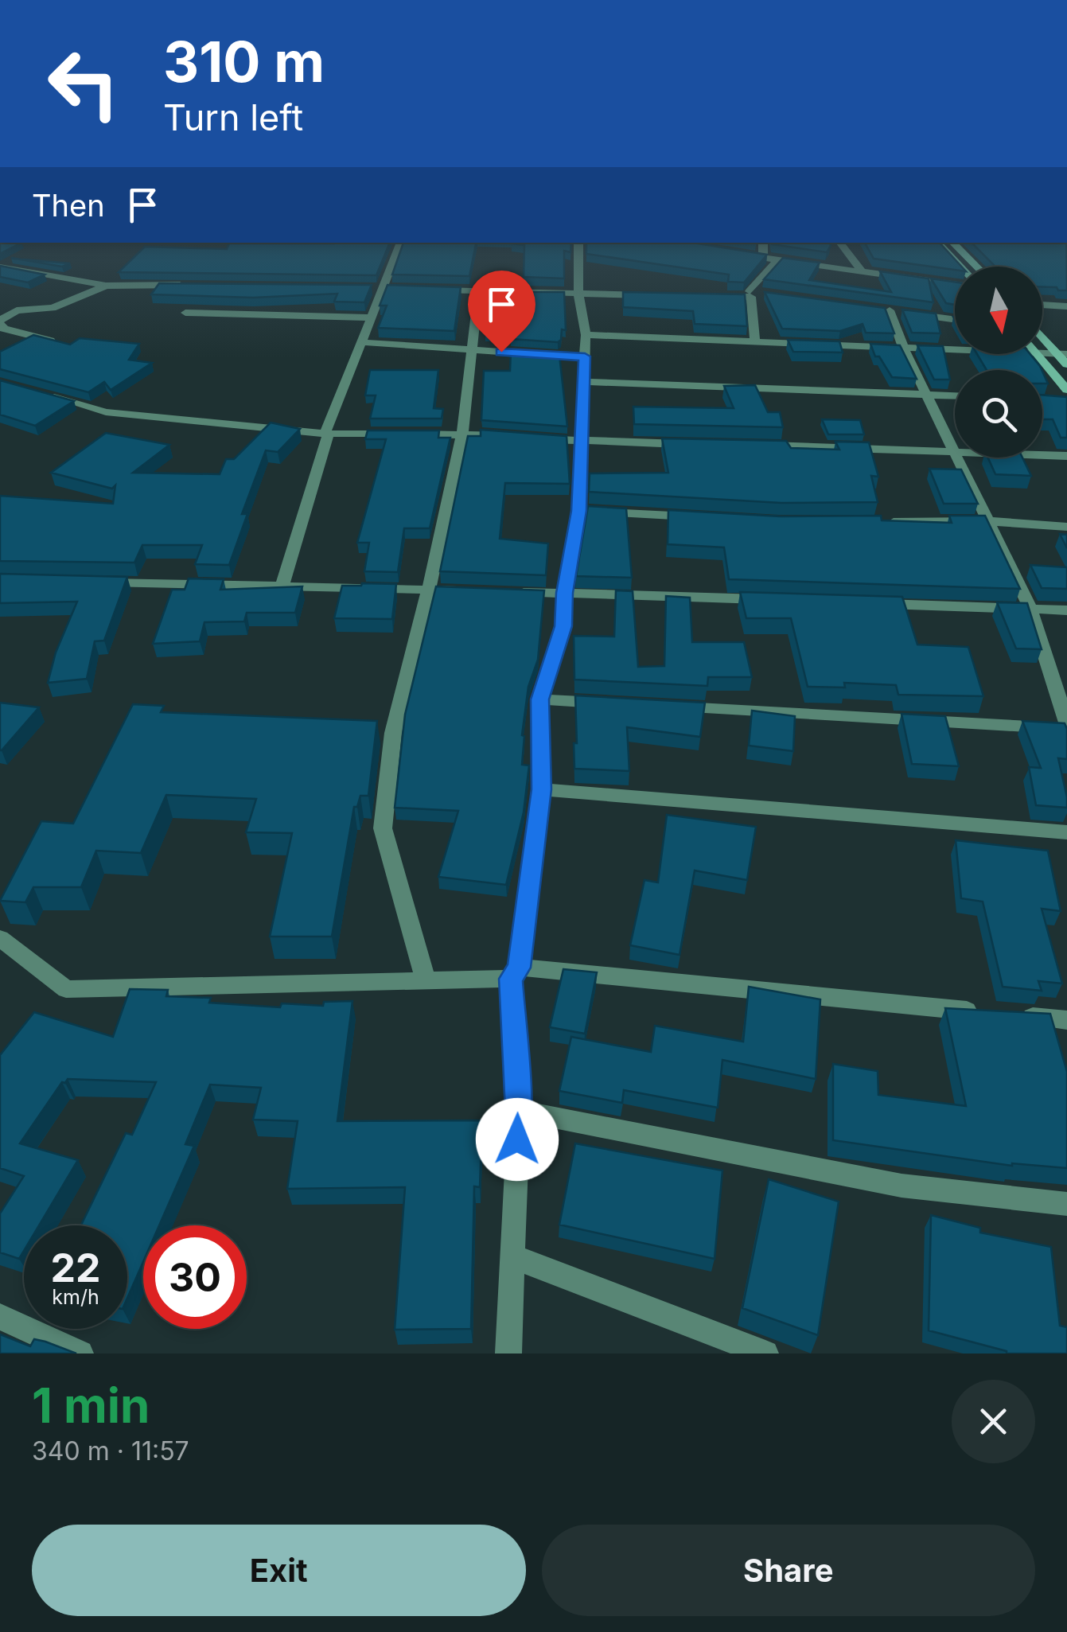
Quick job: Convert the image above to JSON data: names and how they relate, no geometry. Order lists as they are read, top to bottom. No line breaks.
{"north":"bottom","page":{"turn":["310 m","Turn left"],"then":"Then","speed":"22 km/h","limit":"30","heading":["1 min","340 m · 11:57"],"buttons":["Exit","Share"]}}
